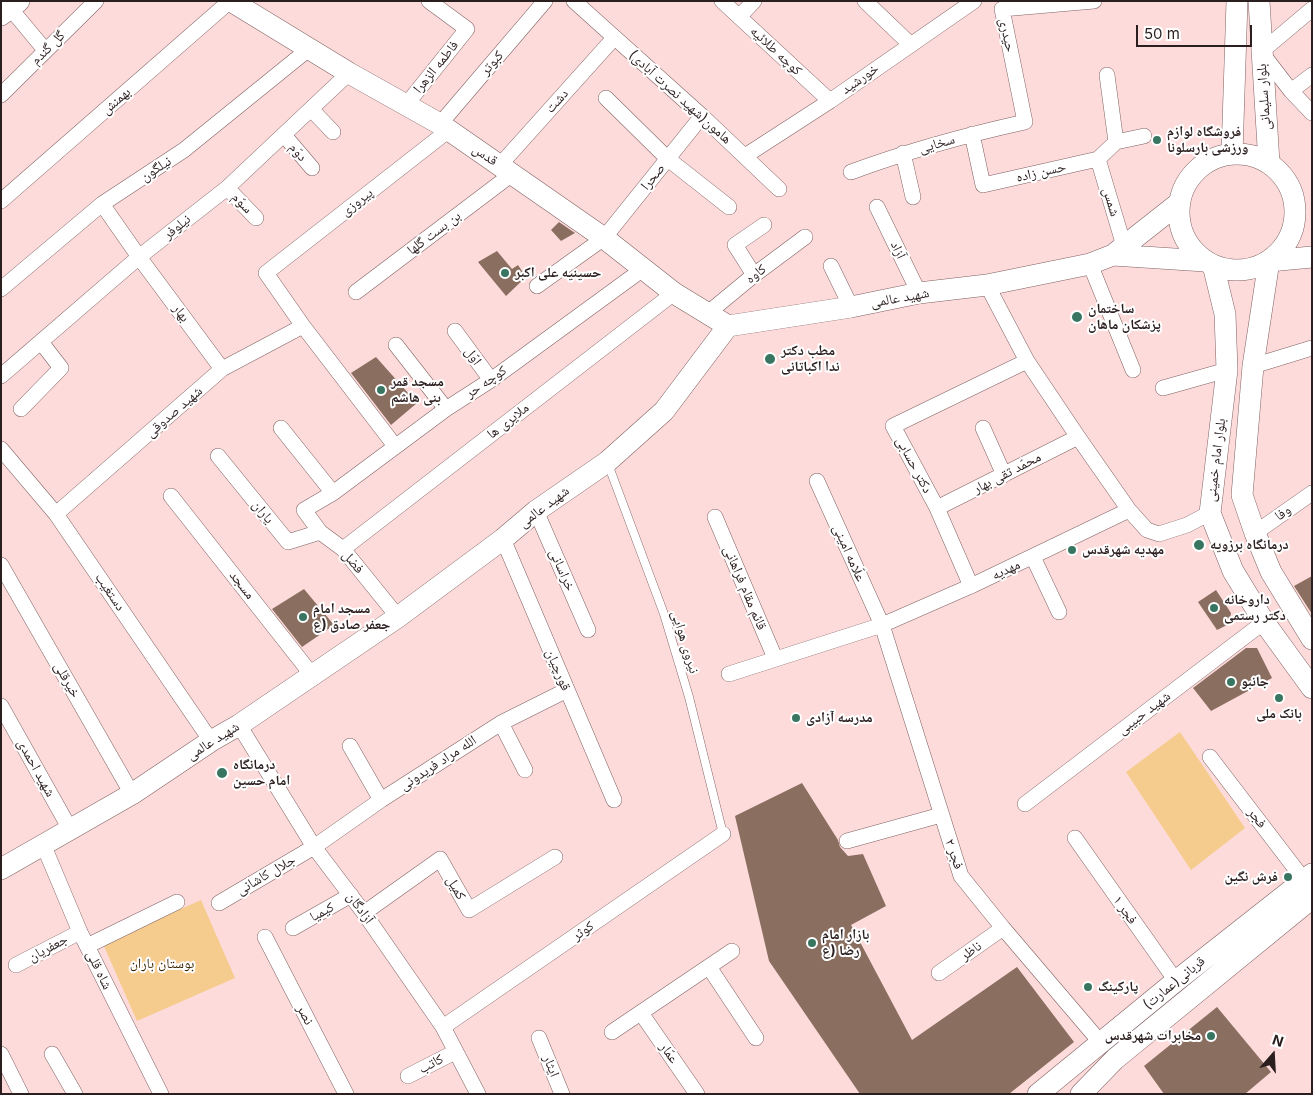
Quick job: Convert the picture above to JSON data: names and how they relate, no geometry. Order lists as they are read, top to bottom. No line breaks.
{"streets":{"main road":["بلوار سلیمانی","قدس","شهید عالمی","بلوار امام خمینی","(عمارت)قربانی"],"street":["حیدری","گل گندم","کوچه طلائیه","کبوتر","فاطمه الزهرا","خورشید","(شهید نصرت آبادی)هامون","بهمنش","دشت","سخایی","دوّم","نیلگون","حسن زاده","صحرا","پیروزی","شمس","سوّم","نیلوفر","بن بست گلها","آزاد","کاوه","بهار","اوّل","کوچه حر","شهید صدوقی","ملایری ها","دکتر حسابی","محمّد تقی بهار","یاران","وفا","علّامه امینی","فضل","خراسانی","مهدیه","مسجد","قائم مقام فراهانی","دستغیب","قورچیان","خیرقلی","شهید حبیبی","الله مراد فریدونی","شهید احمدی","فجر","فجر ۲","جلال کاشانی","کمیل","آزادگان","فجر ۱","کیمیا","کوثر","جعفریان","ناظر","شاه قلی","نصر","عمّار","کاتب","ایثار"],"lane":["نیروی هوایی"]},"crossings":[["حیدری","سخایی"],["کوچه طلائیه","خورشید"],["کبوتر","قدس"],["کبوتر","پیروزی"],["فاطمه الزهرا","قدس"],["خورشید","(شهید نصرت آبادی)هامون"],["(شهید نصرت آبادی)هامون","دشت"],["(شهید نصرت آبادی)هامون","صحرا"],["بلوار سلیمانی","شهید عالمی"],["بلوار سلیمانی","بلوار امام خمینی"],["بهمنش","قدس"],["دشت","قدس"],["دشت","بن بست گلها"],["سخایی","حسن زاده"],["دوّم","نیلوفر"],["قدس","نیلگون"],["قدس","صحرا"],["قدس","پیروزی"],["قدس","نیلوفر"],["قدس","بن بست گلها"],["قدس","کاوه"],["قدس","شهید عالمی"],["قدس","کوچه حر"],["قدس","ملایری ها"],["نیلگون","بهار"],["حسن زاده","شمس"],["پیروزی","شهید صدوقی"],["شمس","شهید عالمی"],["سوّم","نیلوفر"],["نیلوفر","بهار"],["آزاد","شهید عالمی"],["شهید عالمی","بلوار امام خمینی"],["شهید عالمی","فضل"],["شهید عالمی","خراسانی"],["شهید عالمی","مسجد"],["شهید عالمی","دستغیب"],["شهید عالمی","نیروی هوایی"],["شهید عالمی","قورچیان"],["شهید عالمی","خیرقلی"],["شهید عالمی","شهید احمدی"],["شهید عالمی","آزادگان"],["شهید عالمی","شاه قلی"],["بهار","شهید صدوقی"],["اوّل","کوچه حر"],["کوچه حر","فضل"],["شهید صدوقی","دستغیب"],["ملایری ها","فضل"],["بلوار امام خمینی","وفا"],["بلوار امام خمینی","شهید حبیبی"],["دکتر حسابی","محمّد تقی بهار"],["دکتر حسابی","مهدیه"],["یاران","فضل"],["علّامه امینی","مهدیه"],["علّامه امینی","فجر ۲"],["مهدیه","قائم مقام فراهانی"],["مهدیه","فجر ۲"],["نیروی هوایی","کوثر"],["قورچیان","الله مراد فریدونی"],["الله مراد فریدونی","جلال کاشانی"],["الله مراد فریدونی","آزادگان"],["فجر","(عمارت)قربانی"],["فجر ۲","ناظر"],["فجر ۲","(عمارت)قربانی"],["جلال کاشانی","آزادگان"],["کمیل","آزادگان"],["آزادگان","کیمیا"],["آزادگان","کوثر"],["آزادگان","کاتب"],["فجر ۱","(عمارت)قربانی"],["جعفریان","شاه قلی"]],"parks":["بوستان باران"],"places":["فروشگاه لوازم ورزشی بارسلونا","حسینیه علی اکبر","ساختمان پزشکان ماهان","مطب دکتر ندا اکباتانی","مسجد قمر بنی هاشم","درمانگاه برزویه","مهدیه شهرقدس","داروخانه دکتر رستمی","مسجد امام جعفر صادق (ع","جانبو","بانک ملی","مدرسه آزادی","درمانگاه امام حسین","فرش نگین","بازار امام رضا (ع","پارکینگ","مخابرات شهرقدس"],"scale_bar":"50 m","north":"top"}
